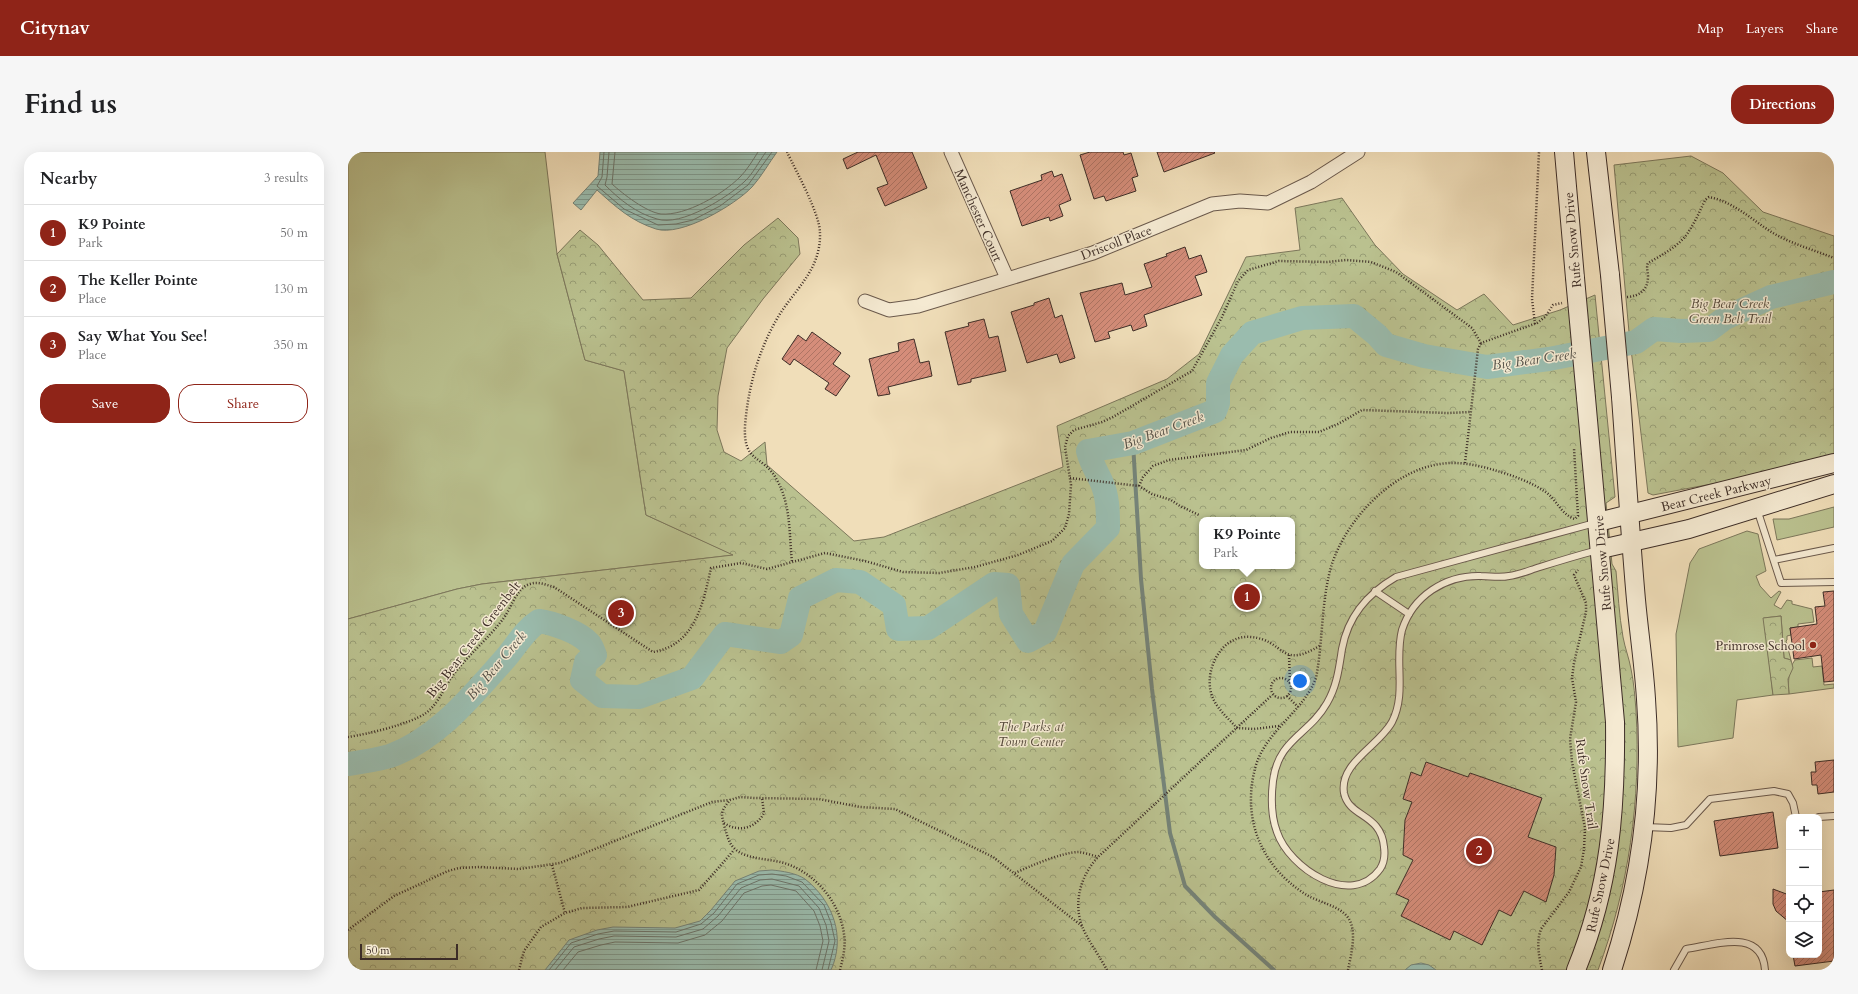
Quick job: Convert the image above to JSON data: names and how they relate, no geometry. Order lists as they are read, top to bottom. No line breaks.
{"streets":{"main road":["Rufe Snow Drive","Bear Creek Parkway"],"street":["Manchester Court","Driscoll Place"],"path":["Big Bear Creek Greenbelt","Rufe Snow Trail"]},"crossings":[["Manchester Court","Driscoll Place"],["Rufe Snow Drive","Bear Creek Parkway"]],"water":["Big Bear Creek"],"parks":["Big Bear Creek Green Belt Trail","The Parks at Town Center"],"places":["Primrose School"],"scale_bar":"50 m","page":{"header":"Citynav","nav":["Map","Layers","Share"],"title":"Find us","buttons":["Directions",["Save","Share"]],"heading":["Nearby","3 results"],"list":[{"mark":"1","name":"K9 Pointe","note":"Park","value":"50 m"},{"mark":"2","name":"The Keller Pointe","note":"Place","value":"130 m"},{"mark":"3","name":"Say What You See!","note":"Place","value":"350 m"}],"popup":["K9 Pointe","Park"],"pins":["1","3","2"],"map_buttons":["+","−"],"scale":"50 m"}}
